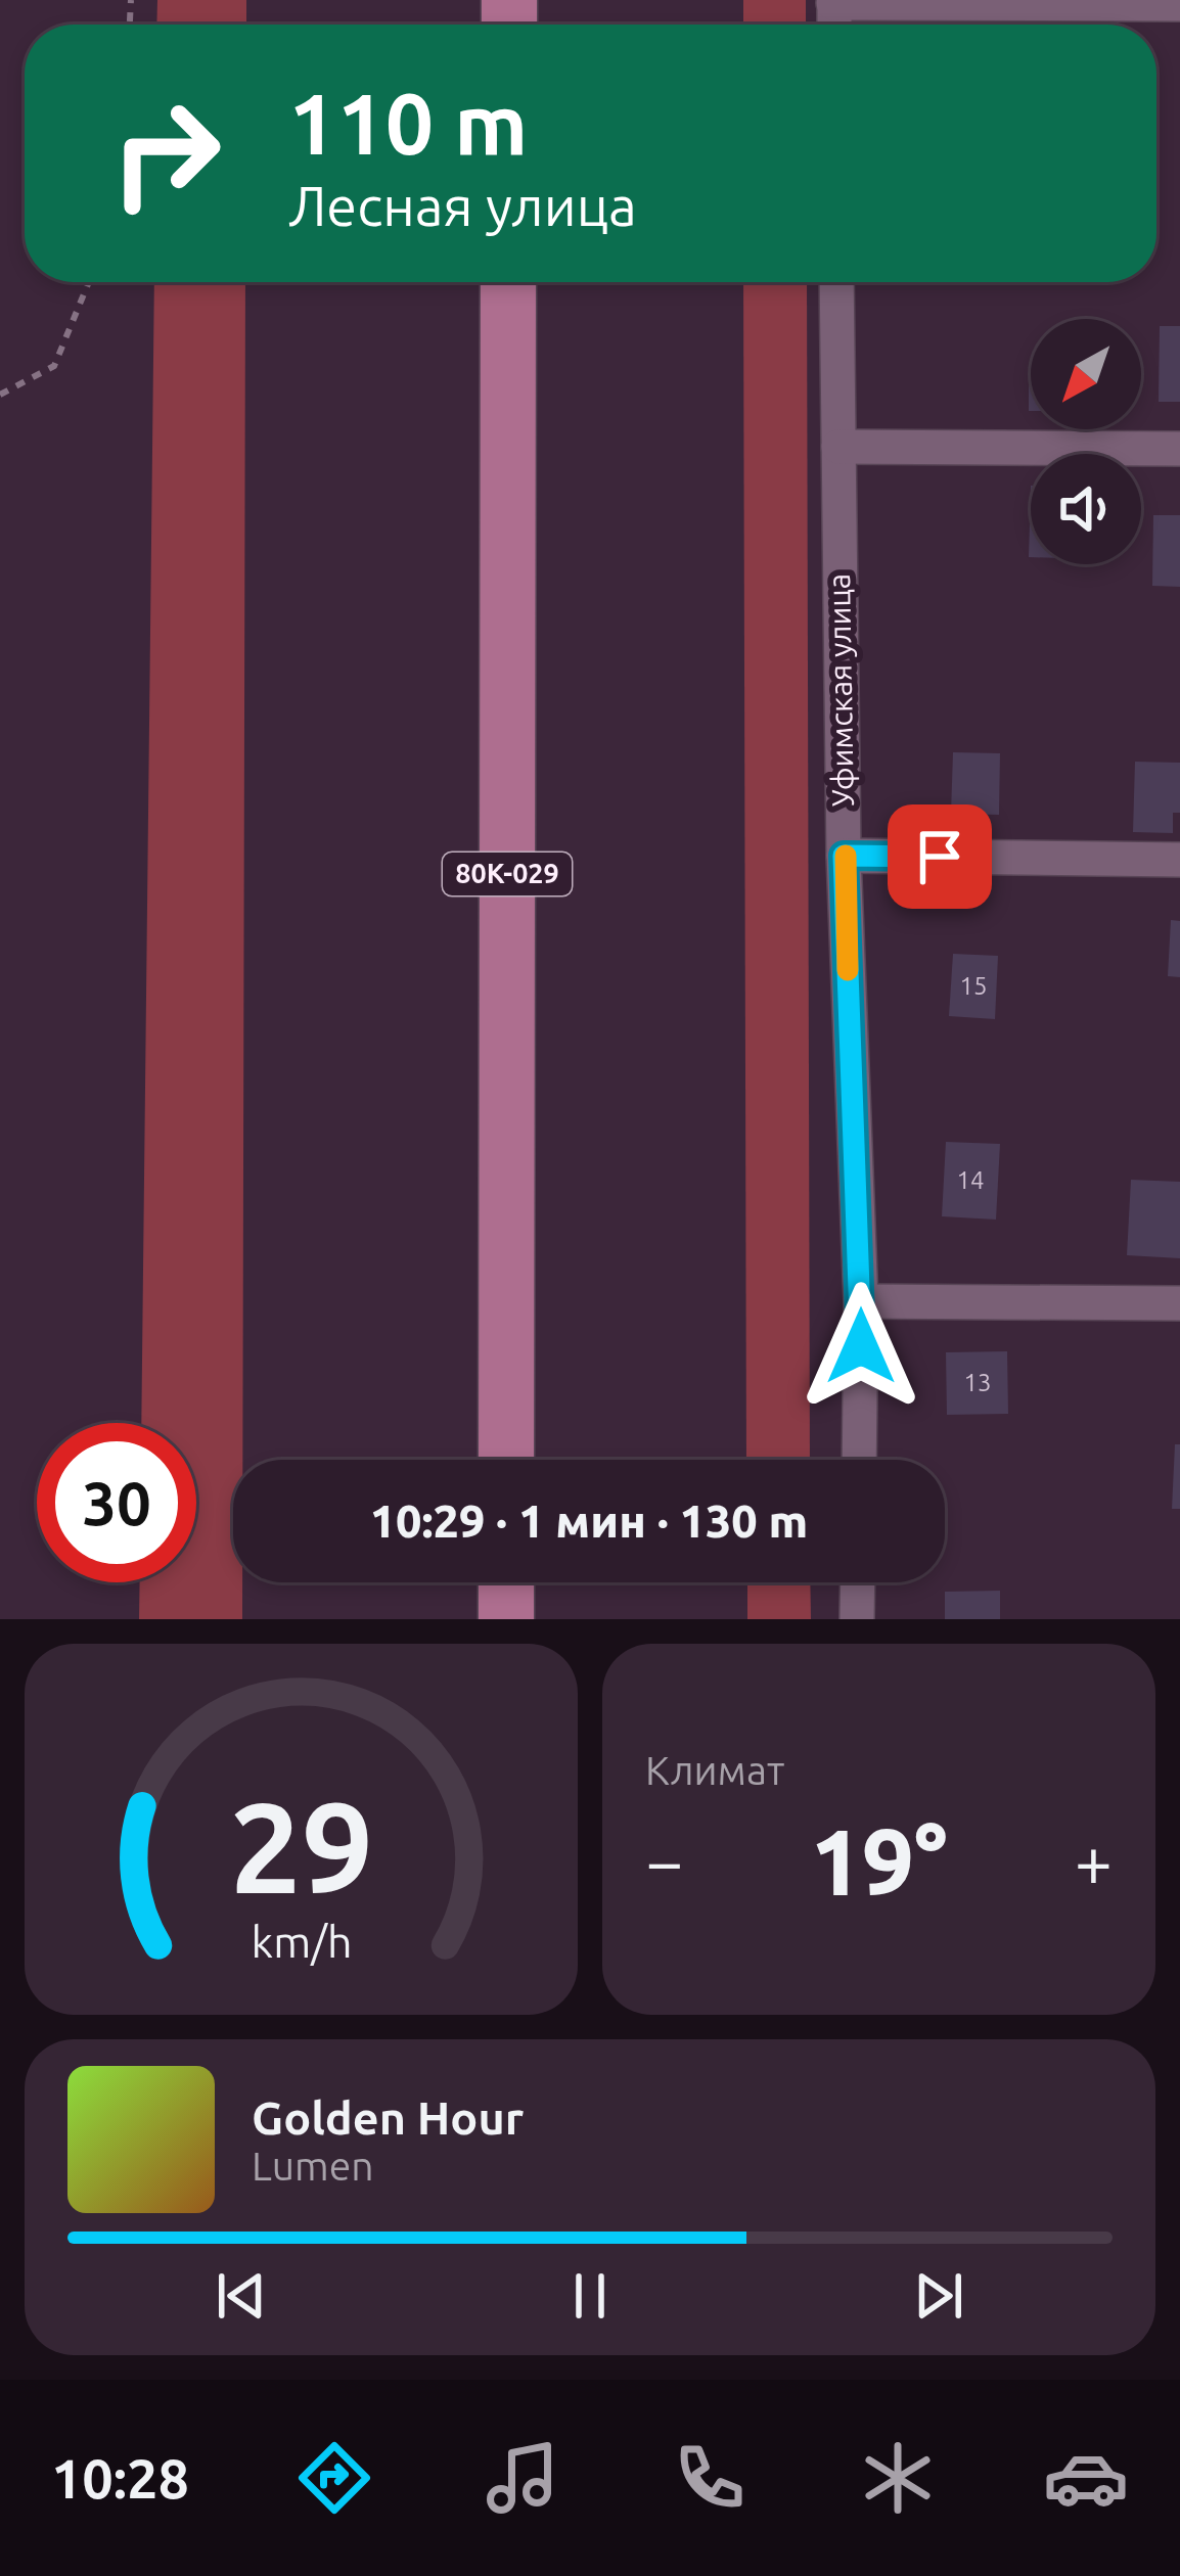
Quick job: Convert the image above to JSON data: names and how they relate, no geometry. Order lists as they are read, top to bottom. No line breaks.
{"streets":{"main road":["80К-029"],"street":["Уфимская улица"]},"house_numbers":["15","14","13"],"north":"bottom left","page":{"turn":["110 m","Лесная улица"],"limit":"30","trip":"10:29 · 1 мин · 130 m","tile":"Климат","heat":["−","19°","+"],"song":["Golden Hour","Lumen"],"tabs":"10:28","gauge":["29","km/h"]}}
